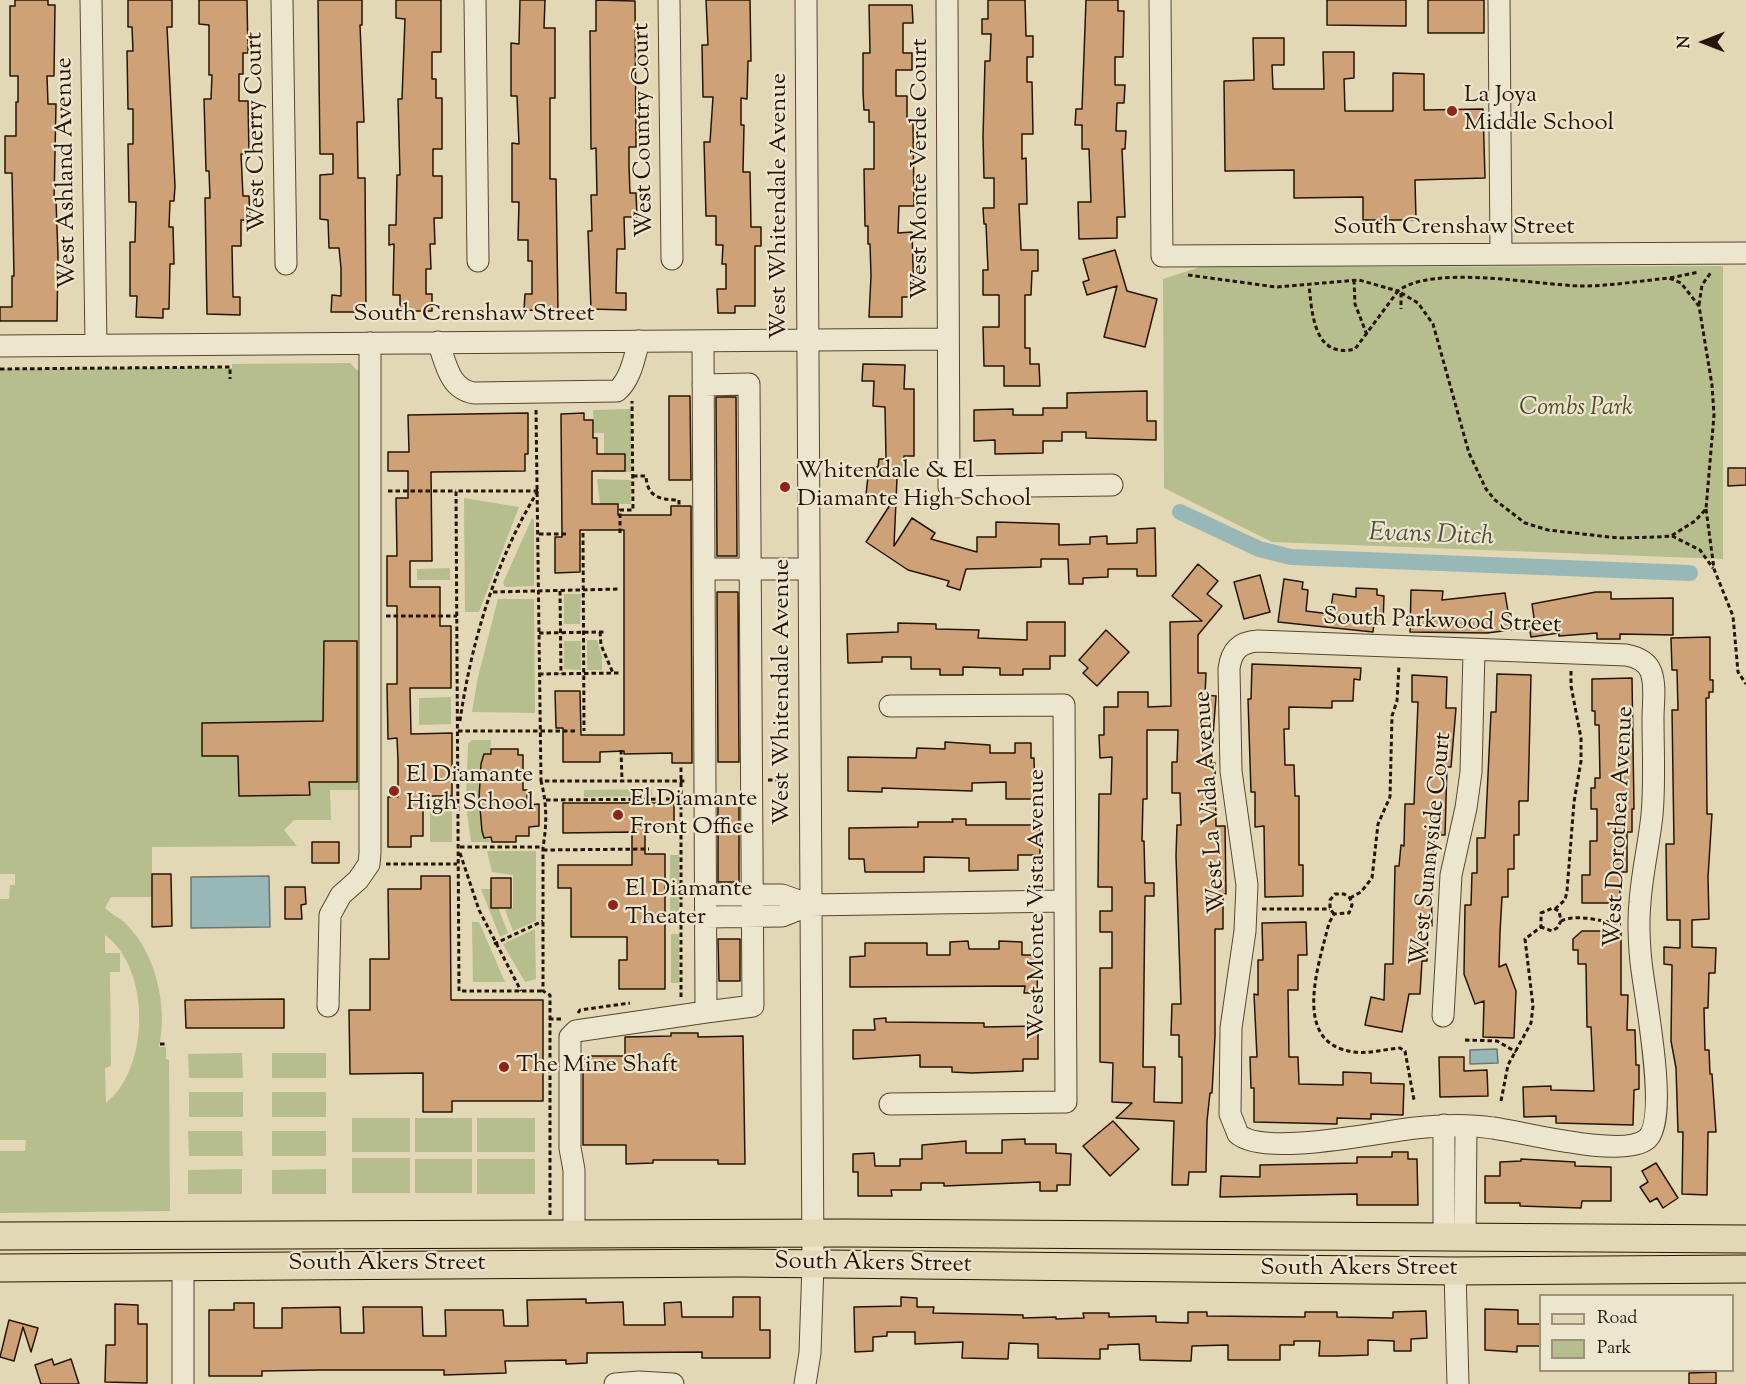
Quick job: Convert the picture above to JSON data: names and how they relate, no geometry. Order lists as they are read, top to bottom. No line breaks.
{"streets":{"main road":["South Akers Street"],"street":["West Country Court","West Cherry Court","West Monte Verde Court","West Ashland Avenue","West Whitendale Avenue","South Crenshaw Street","South Parkwood Street","West La Vida Avenue","West Dorothea Avenue","West Sunnyside Court","West Monte Vista Avenue"]},"crossings":[["West Monte Verde Court","South Crenshaw Street"],["West Ashland Avenue","South Crenshaw Street"],["West Whitendale Avenue","South Crenshaw Street"],["West Whitendale Avenue","South Akers Street"],["South Parkwood Street","West La Vida Avenue"],["South Parkwood Street","West Dorothea Avenue"],["South Parkwood Street","West Sunnyside Court"]],"water":["Evans Ditch"],"parks":["Combs Park"],"places":["La Joya Middle School","Whitendale & El Diamante High School","El Diamante High School","El Diamante Front Office","El Diamante Theater","The Mine Shaft"],"legend":["Road","Park"],"north":"left"}
